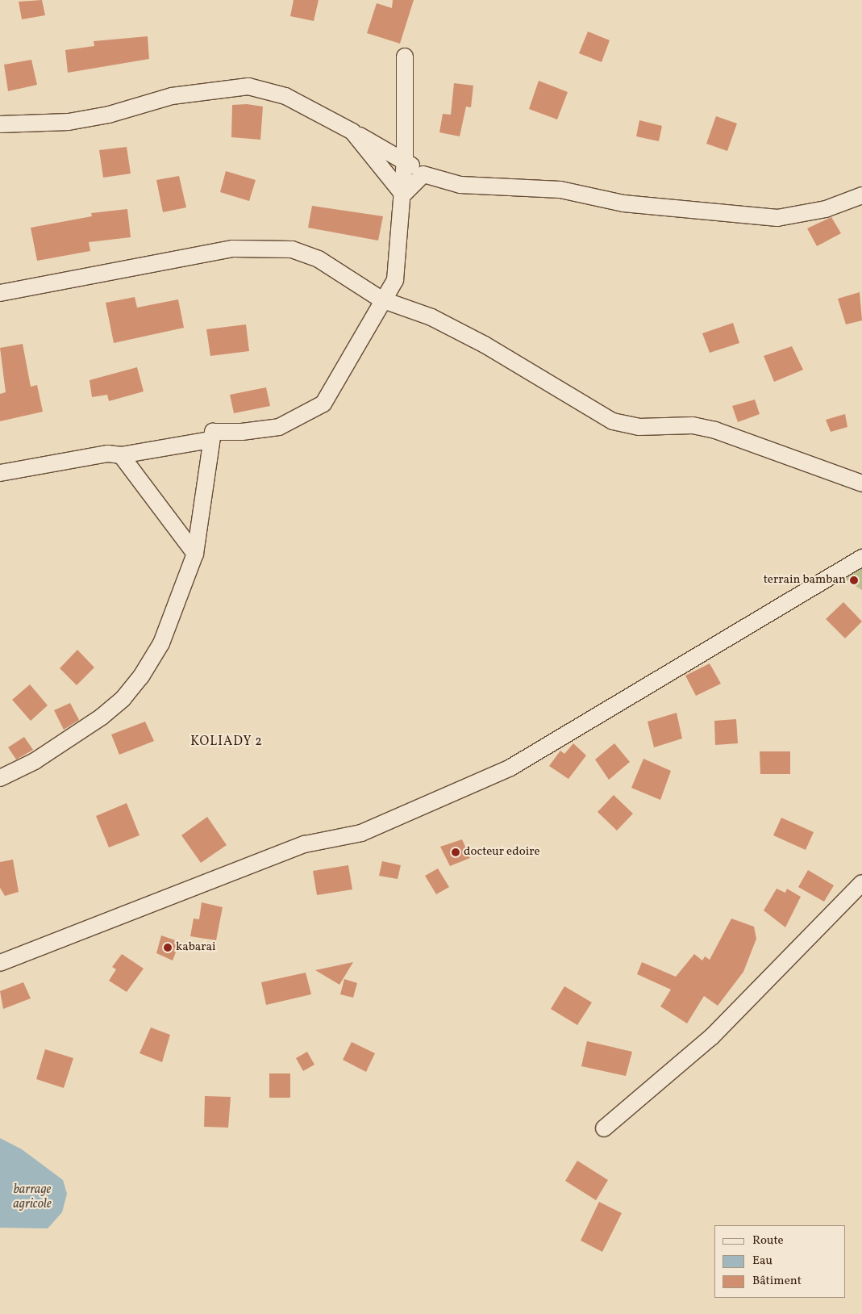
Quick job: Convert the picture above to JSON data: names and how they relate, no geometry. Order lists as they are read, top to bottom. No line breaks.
{"districts":["KOLIADY 2"],"water":["barrage agricole"],"places":["terrain bamban","docteur edoire","kabarai"],"legend":["Route","Eau","Bâtiment"]}
